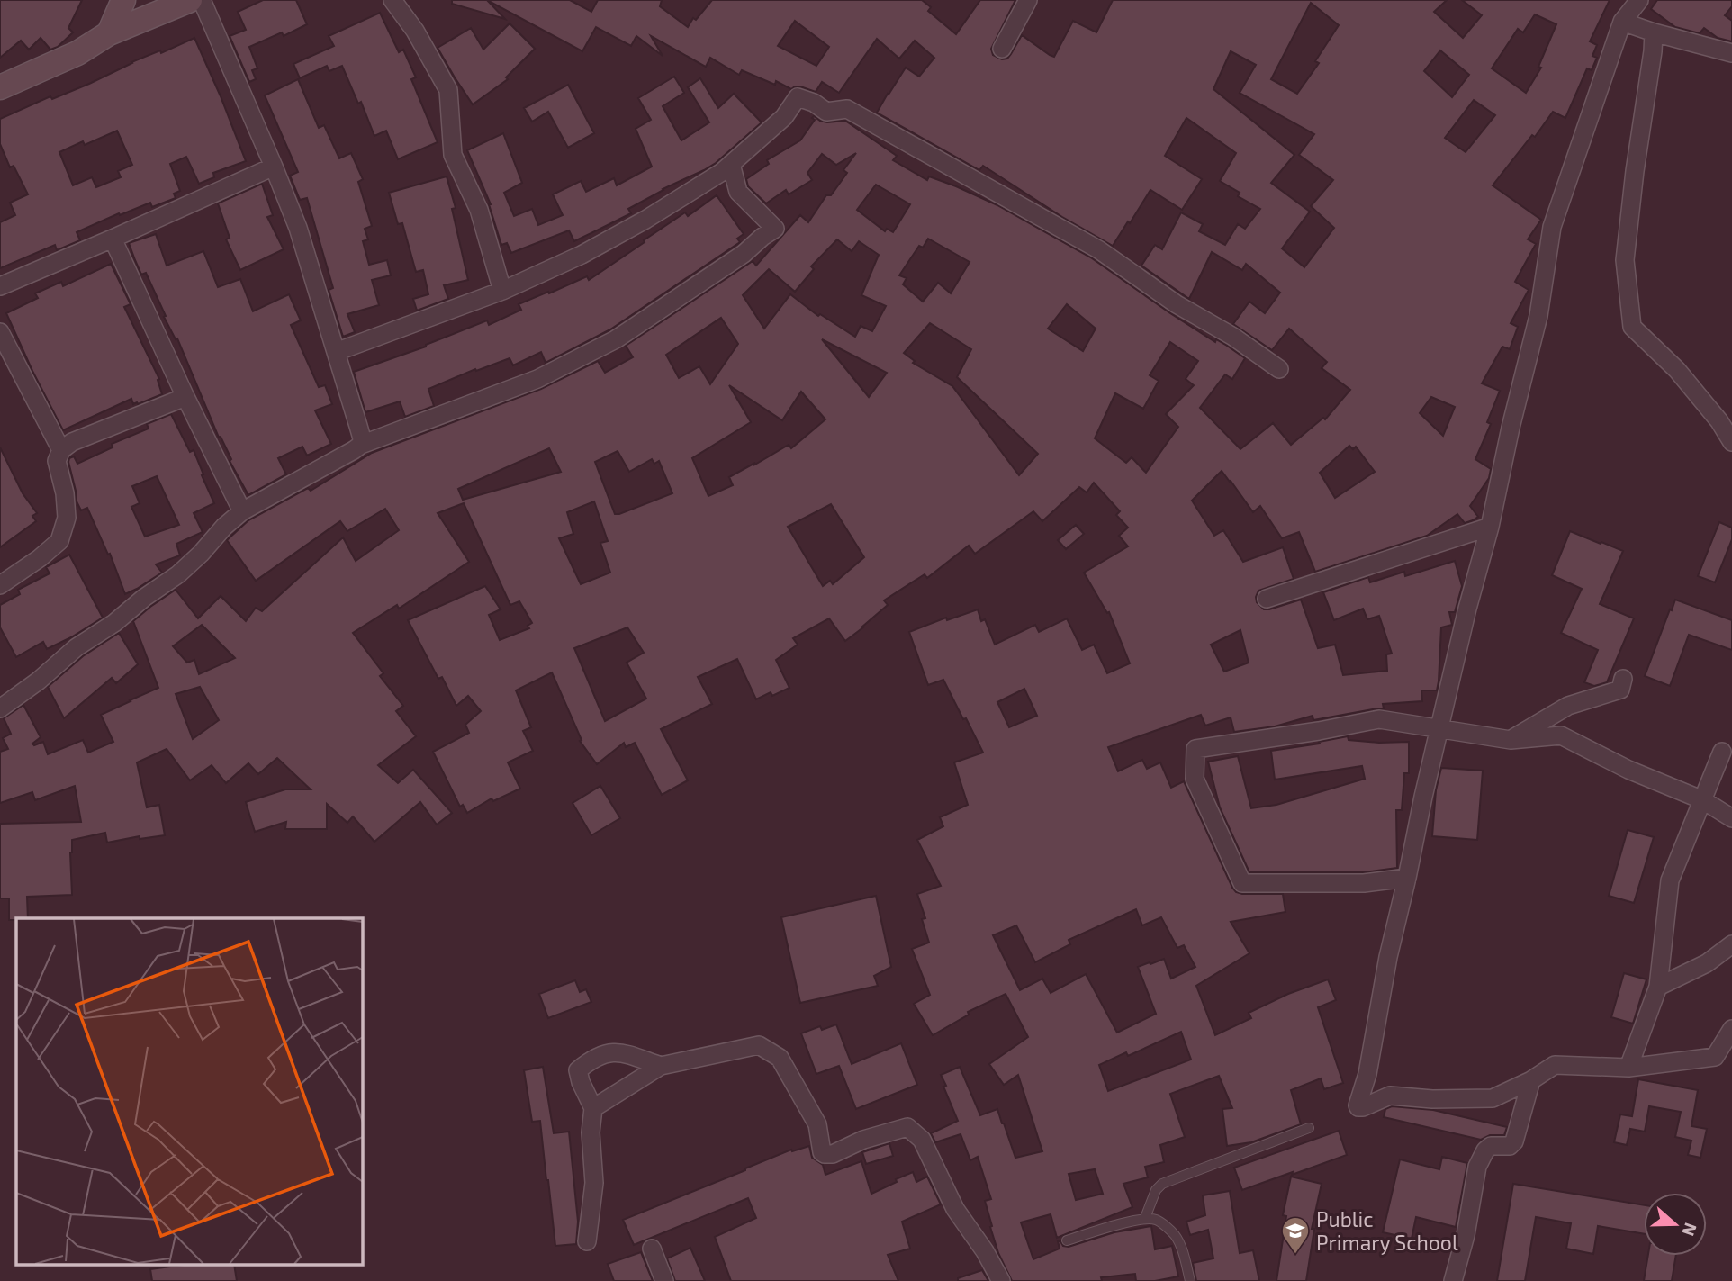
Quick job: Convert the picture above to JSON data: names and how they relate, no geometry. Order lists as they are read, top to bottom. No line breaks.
{"places":{"school or university":["Public Primary School"]},"north":"right"}
